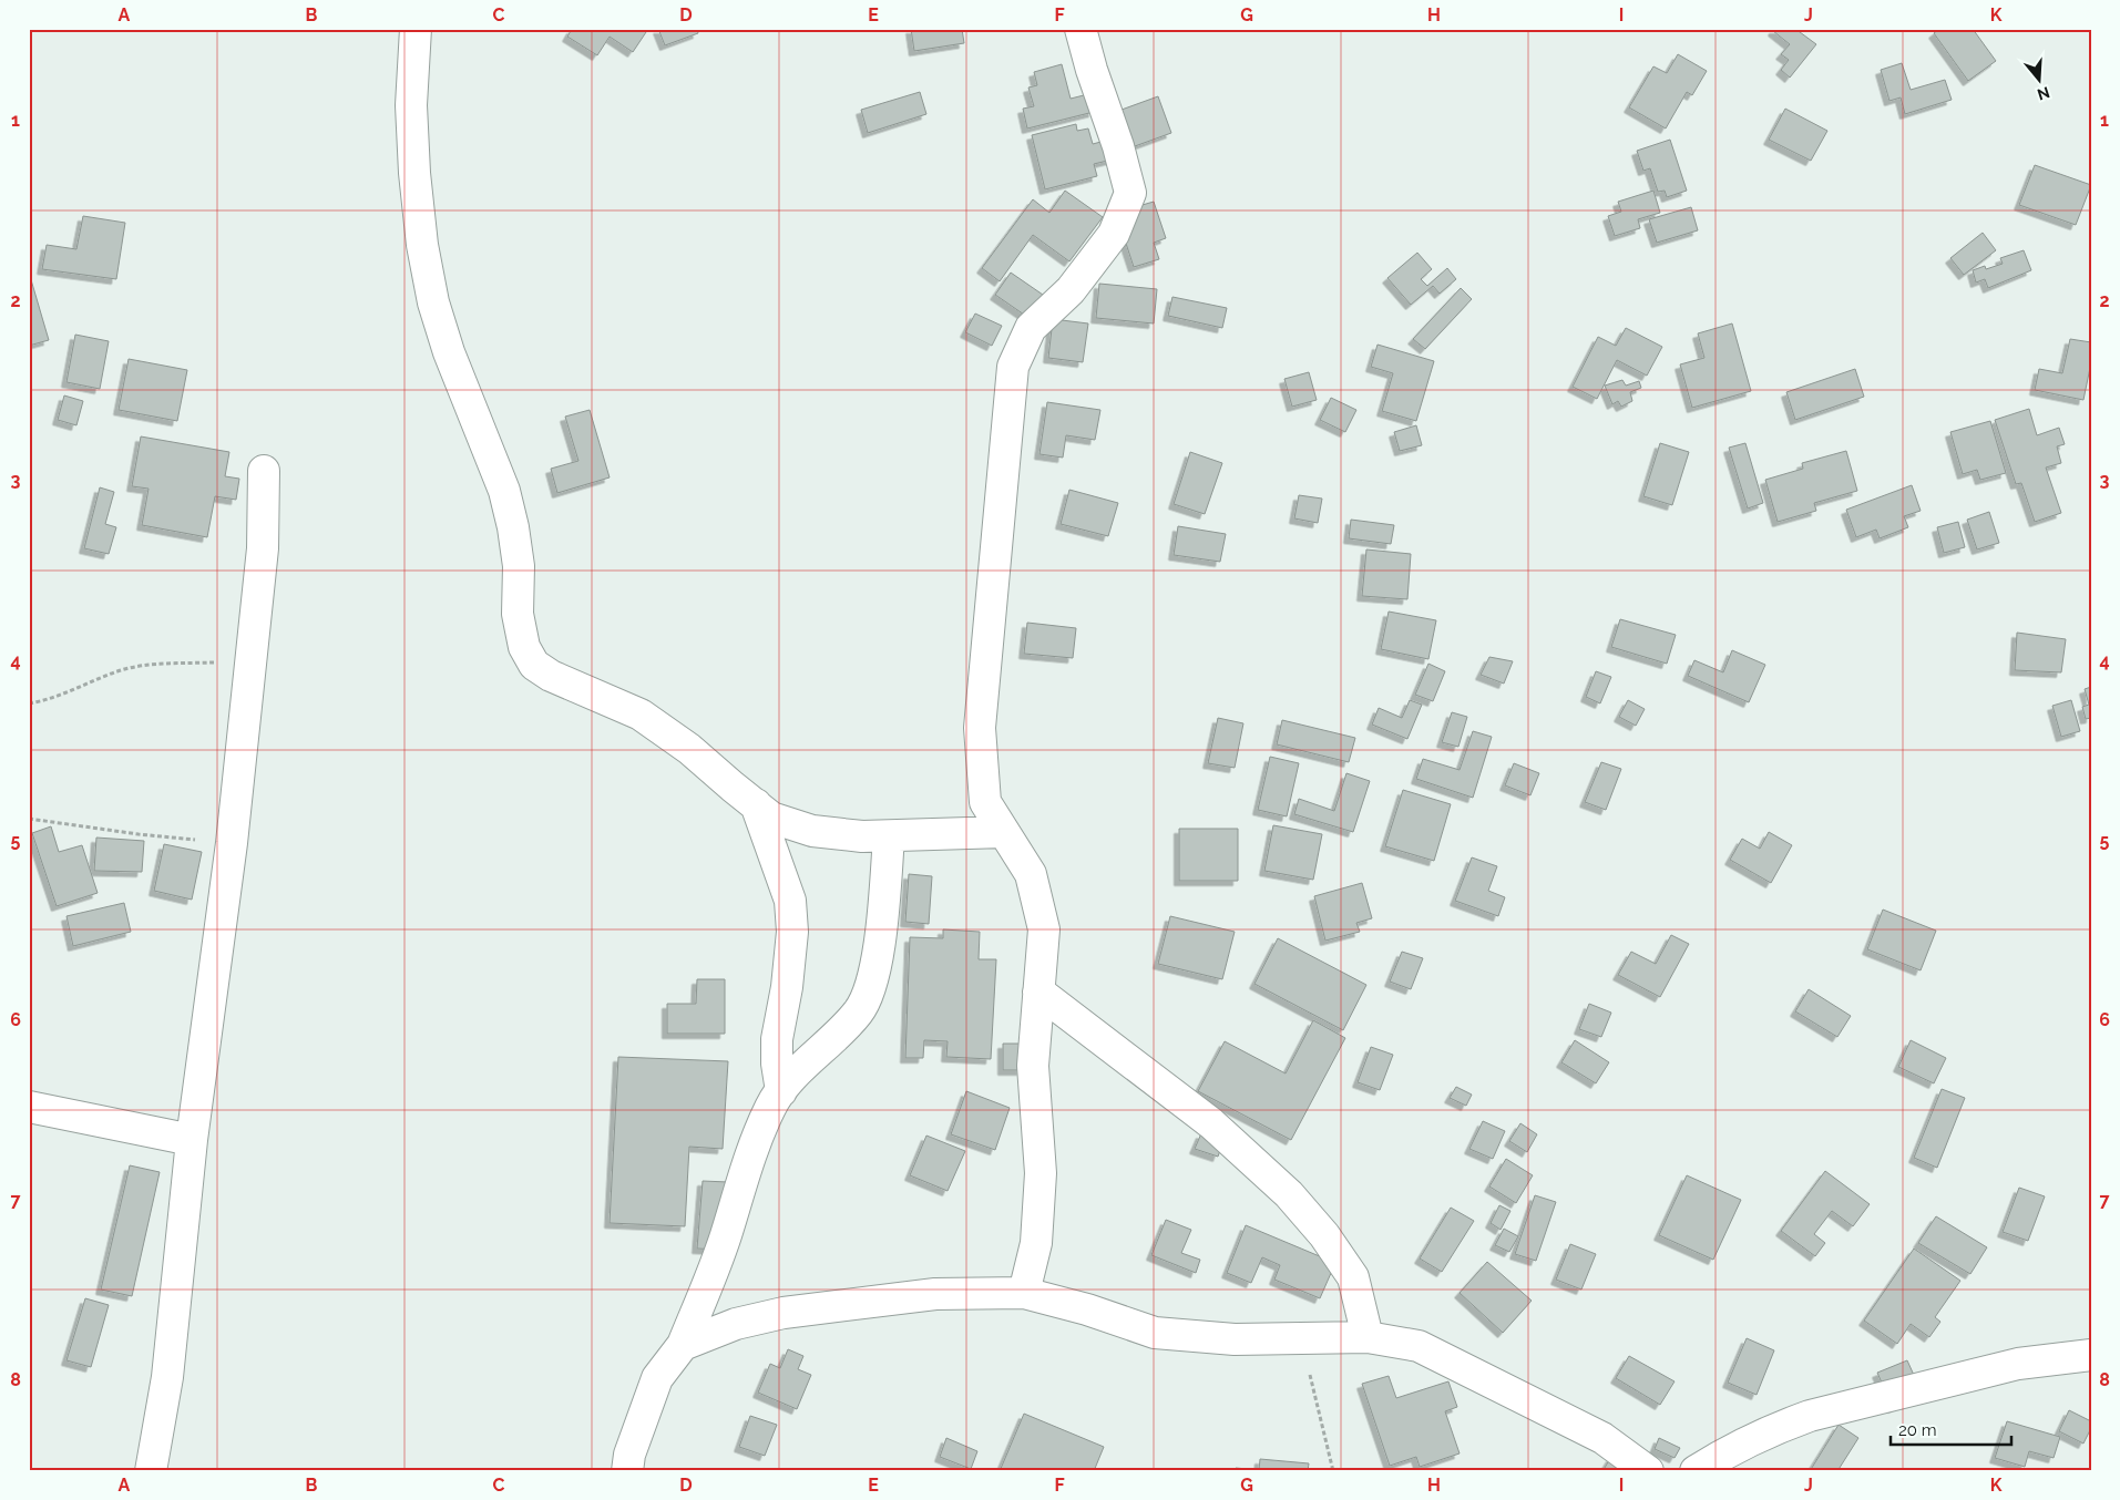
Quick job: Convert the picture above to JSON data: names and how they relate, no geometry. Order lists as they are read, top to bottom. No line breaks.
{"scale_bar":"20 m","north":"bottom","grid":{"columns":["A","B","C","D","E","F","G","H","I","J","K"],"rows":["1","2","3","4","5","6","7","8"]}}
